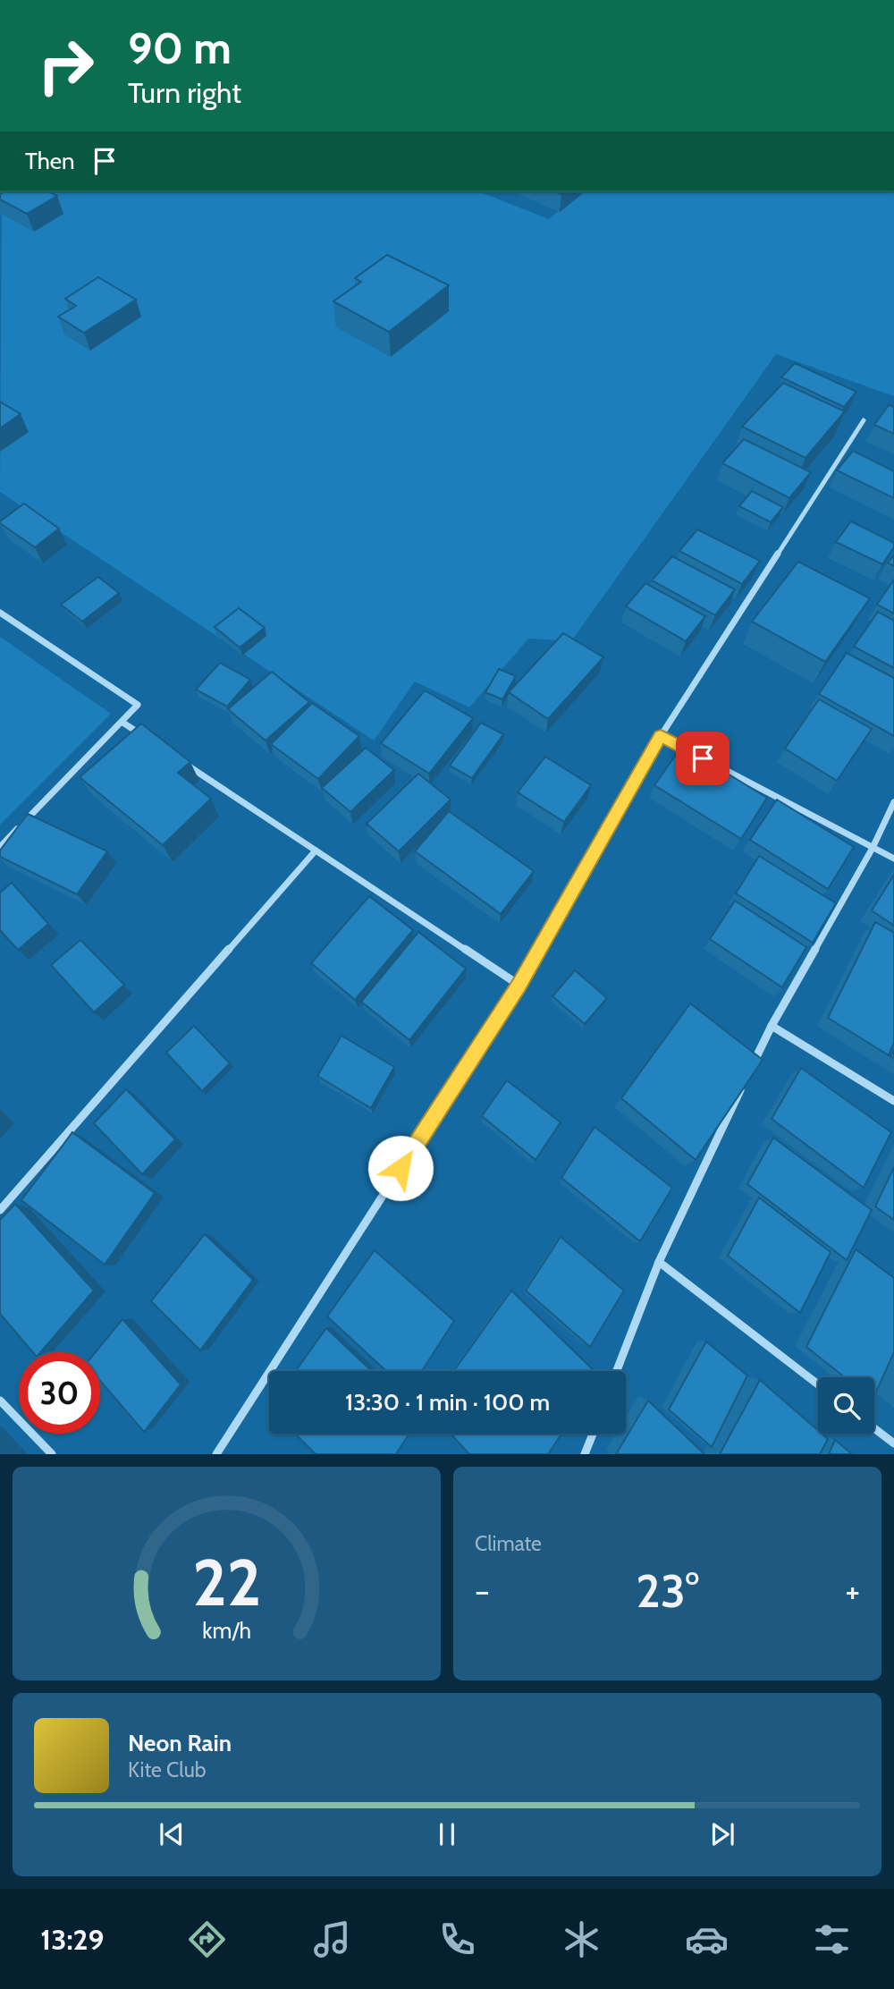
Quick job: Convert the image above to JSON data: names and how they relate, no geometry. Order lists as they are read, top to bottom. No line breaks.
{"page":{"turn":["90 m","Turn right"],"then":"Then","limit":"30","trip":"13:30 · 1 min · 100 m","tile":"Climate","heat":["−","23°","+"],"song":["Neon Rain","Kite Club"],"tabs":"13:29","gauge":["22","km/h"]}}
